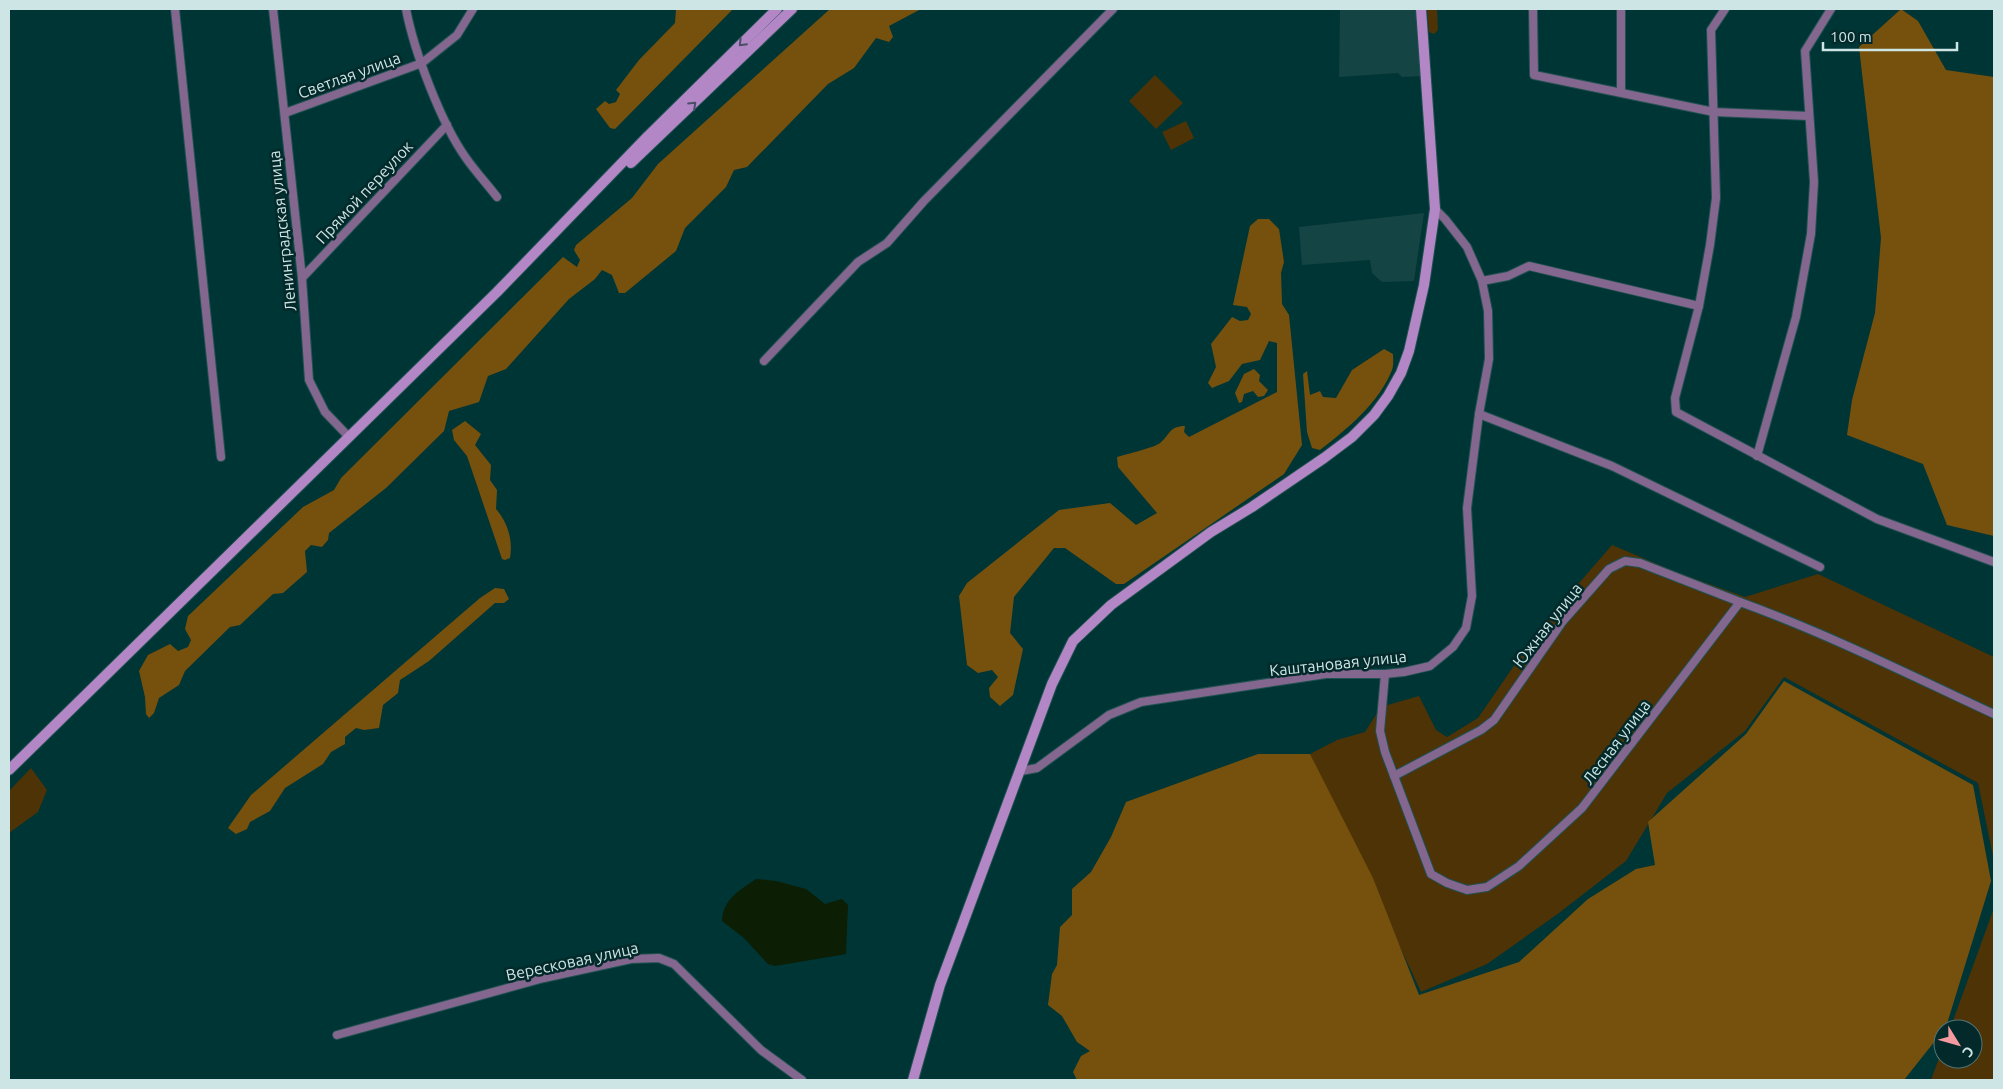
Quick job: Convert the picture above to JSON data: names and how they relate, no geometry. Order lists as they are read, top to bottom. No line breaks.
{"streets":{"street":["Светлая улица","Прямой переулок","Ленинградская улица","Южная улица","Каштановая улица","Лесная улица","Вересковая улица"]},"crossings":[["Светлая улица","Ленинградская улица"],["Прямой переулок","Ленинградская улица"],["Южная улица","Лесная улица"],["Каштановая улица","Лесная улица"]],"scale_bar":"100 m","north":"bottom right"}
